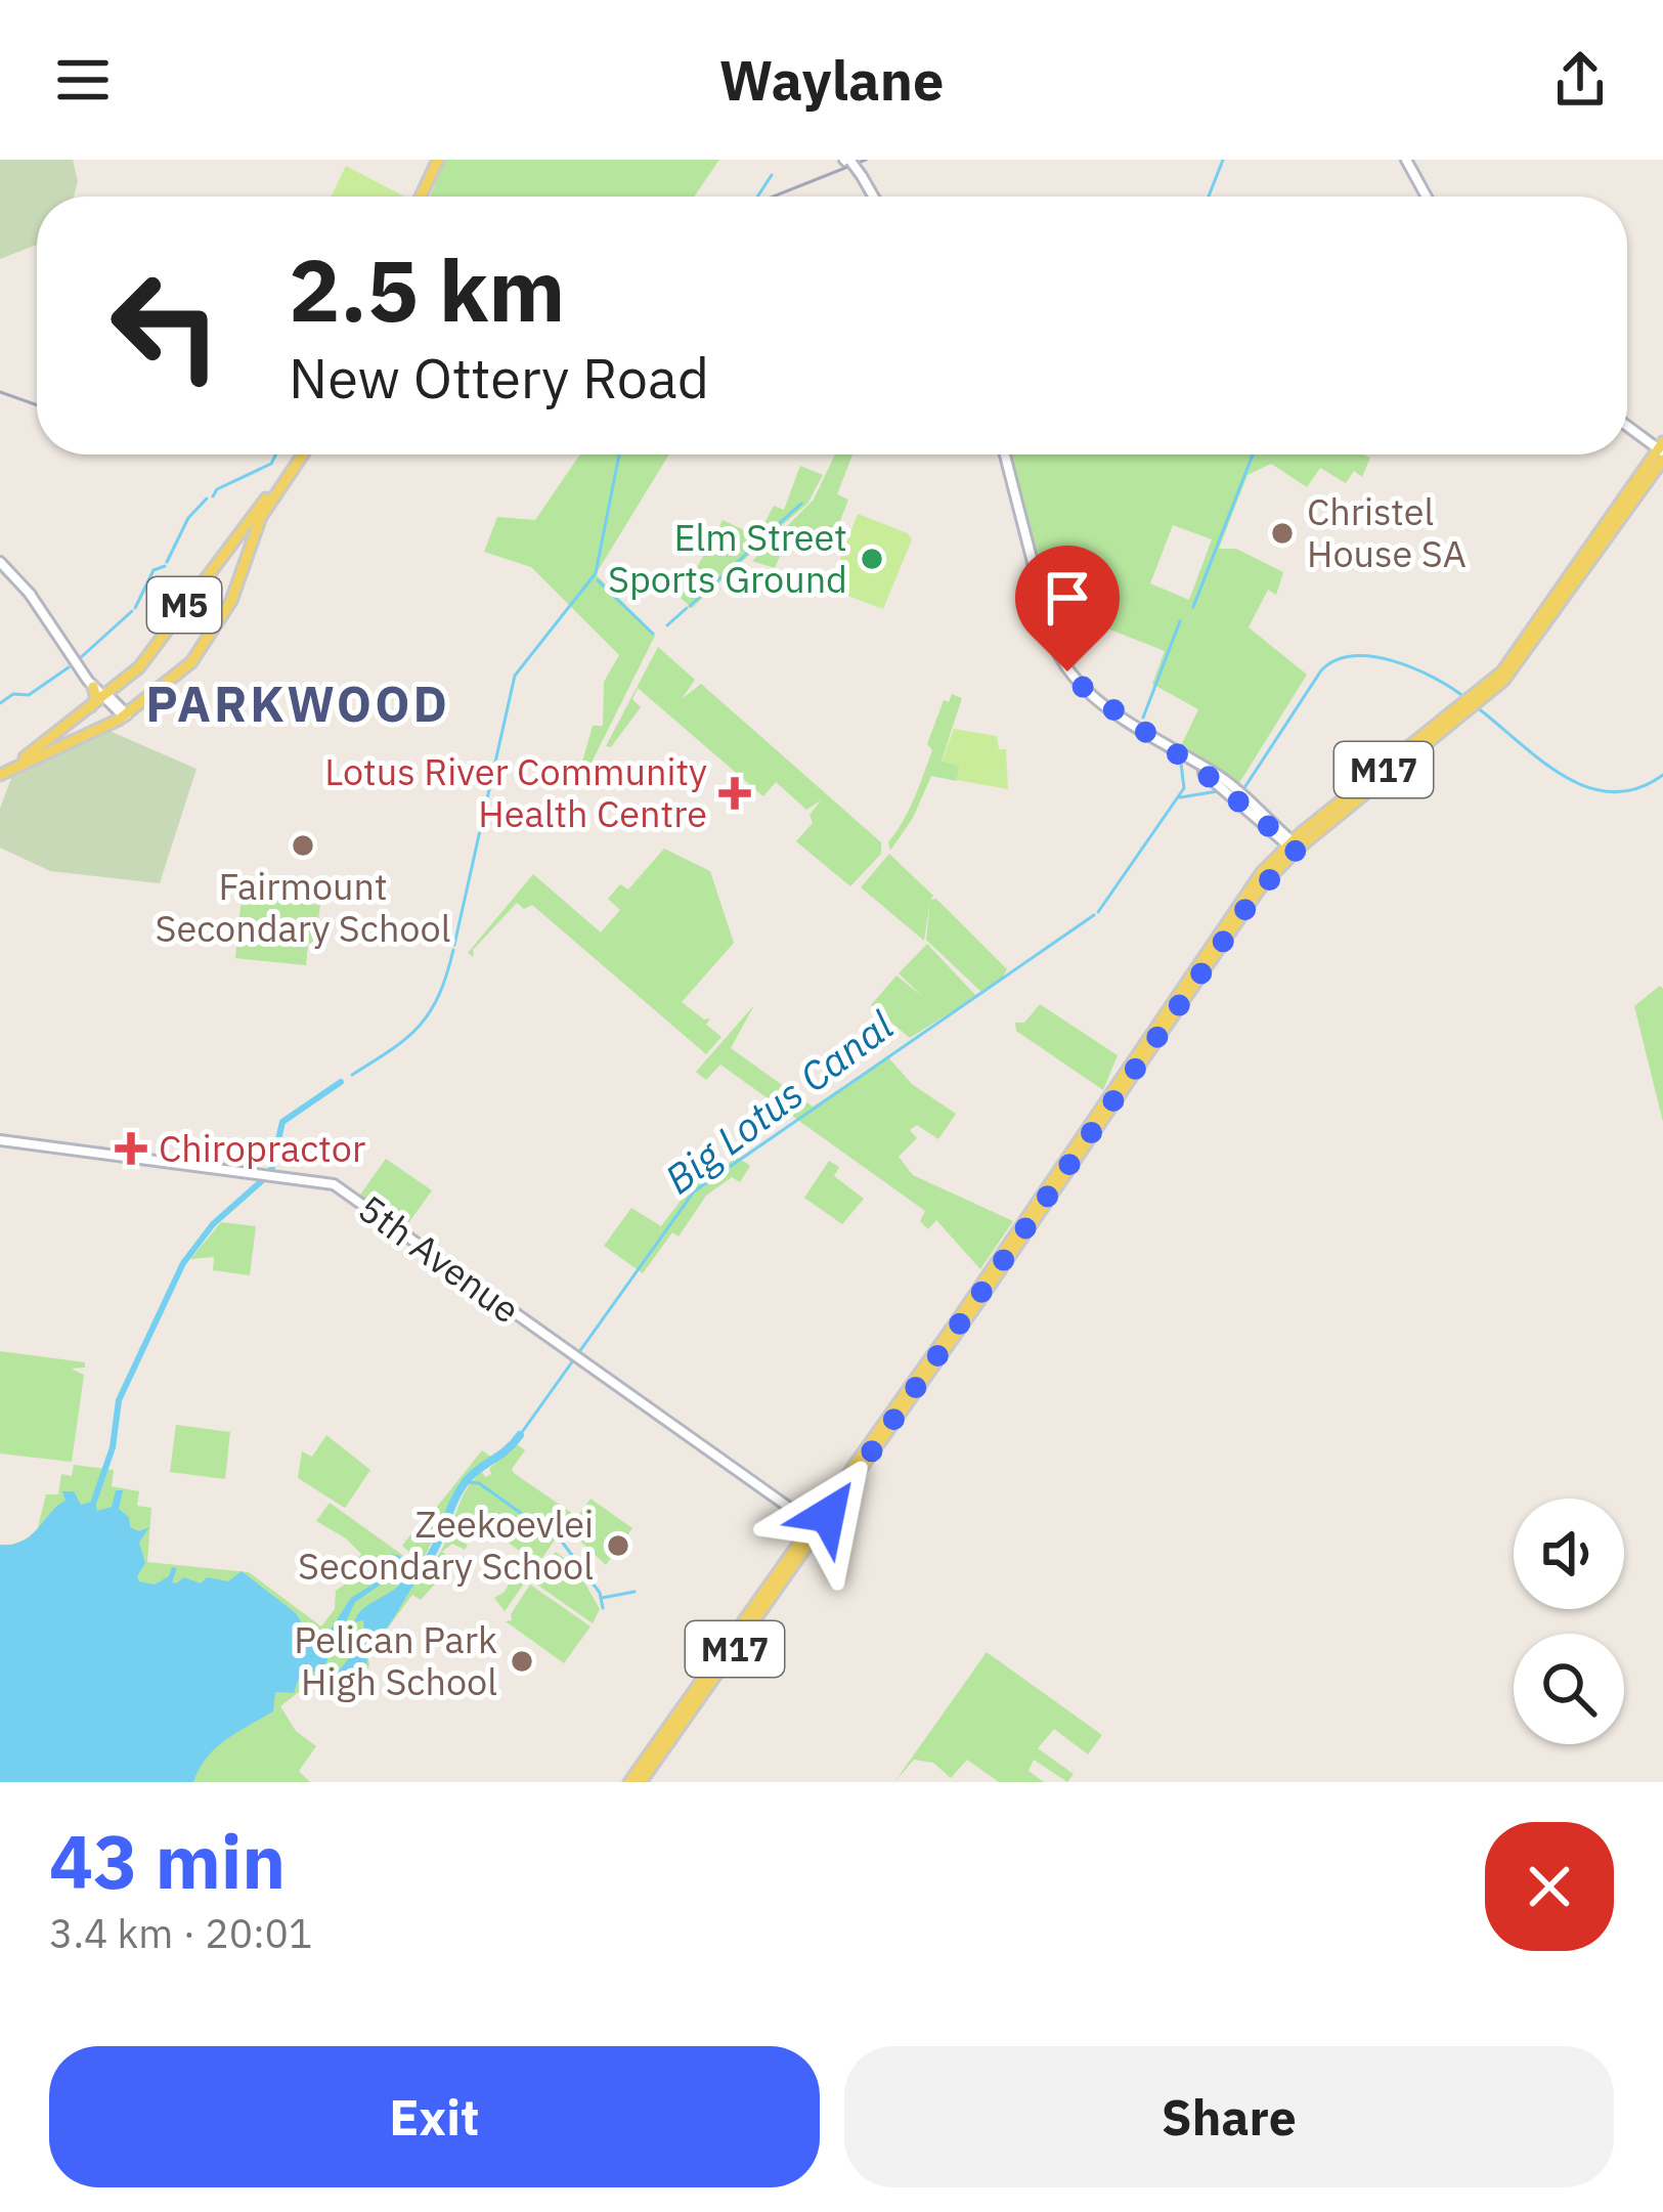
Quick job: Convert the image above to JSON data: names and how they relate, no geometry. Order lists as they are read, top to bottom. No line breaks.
{"streets":{"main road":["M5","M17","5th Avenue"]},"crossings":[["M17","5th Avenue"]],"districts":["PARKWOOD"],"water":["Big Lotus Canal"],"places":{"other":["Christel House SA","Elm Street Sports Ground","Fairmount Secondary School","Zeekoevlei Secondary School","Pelican Park High School"],"health":["Lotus River Community Health Centre","Chiropractor"]},"page":{"header":"Waylane","turn":["2.5 km","New Ottery Road"],"heading":["43 min","3.4 km · 20:01"],"buttons":["Exit","Share"]}}
